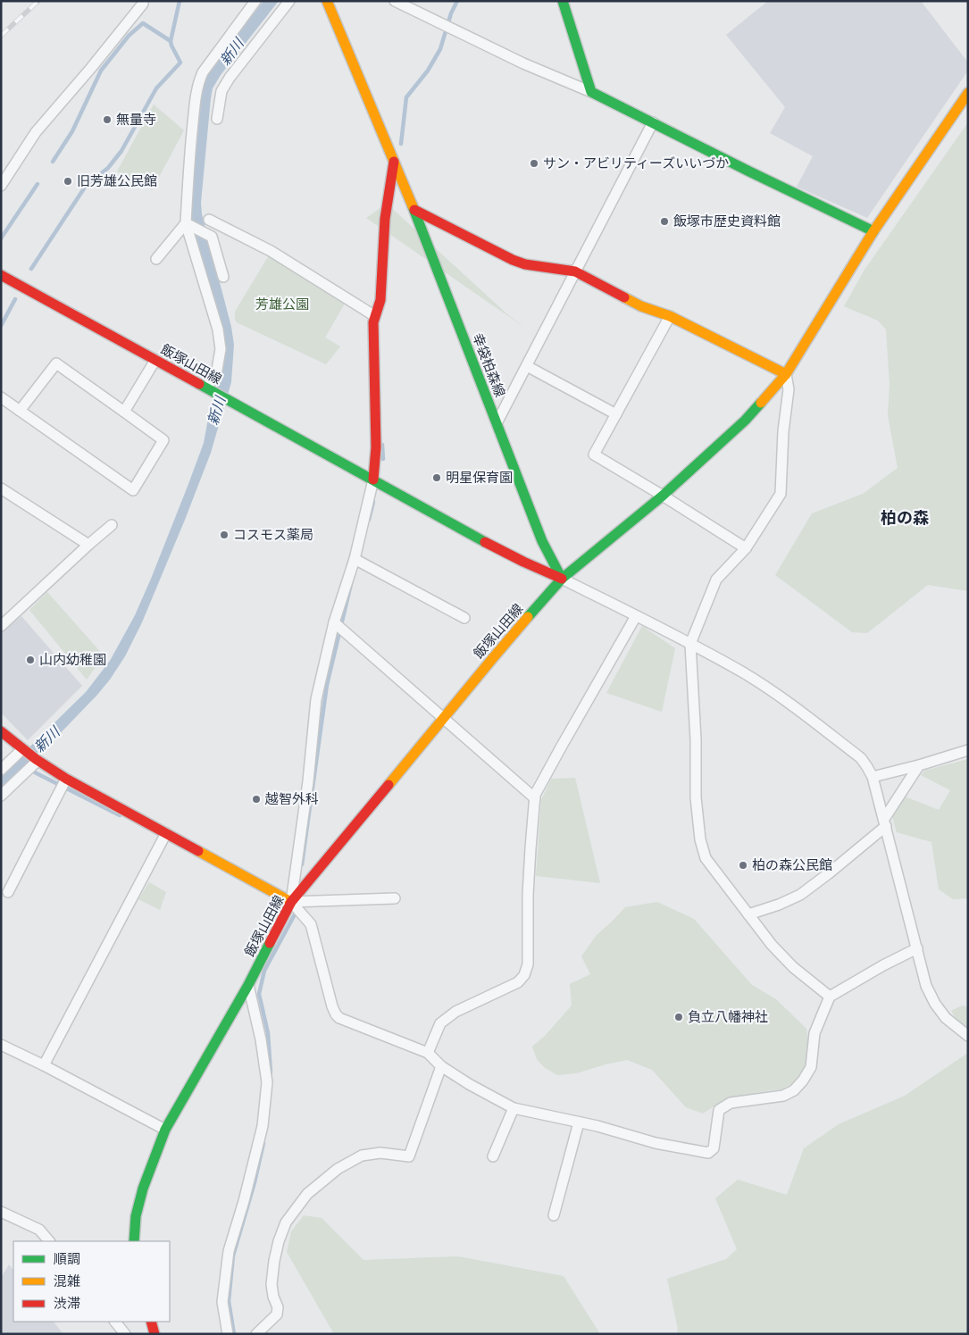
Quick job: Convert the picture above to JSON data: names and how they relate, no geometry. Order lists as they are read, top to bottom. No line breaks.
{"streets":{"main road":["飯塚山田線","幸袋柏森線"]},"crossings":[["飯塚山田線","幸袋柏森線"]],"districts":["柏の森"],"water":["新川"],"parks":["芳雄公園"],"places":["無量寺","サン・アビリティーズいいづか","旧芳雄公民館","飯塚市歴史資料館","明星保育園","コスモス薬局","山内幼稚園","越智外科","柏の森公民館","負立八幡神社"],"legend":["順調","混雑","渋滞"]}
